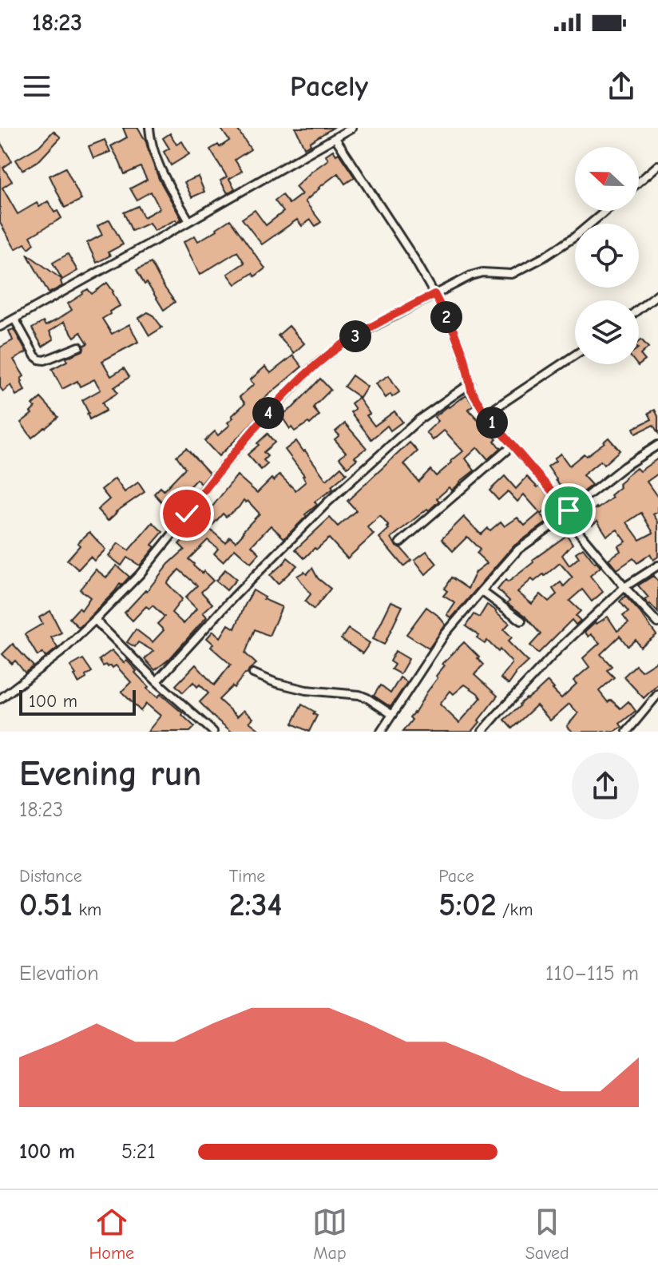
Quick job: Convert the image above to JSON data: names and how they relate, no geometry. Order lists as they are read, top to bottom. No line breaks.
{"scale_bar":"100 m","north":"left","page":{"status":"18:23","header":"Pacely","pins":["2","3","4","1"],"scale":"100 m","heading":["Evening run","18:23"],"stats":[["Distance","0.51 km"],["Time","2:34"],["Pace","5:02 /km"]],"chart":["Elevation","110–115 m"],"list":[{"name":"100 m","note":"5:21"}],"tabs":["Home","Map","Saved"]}}
